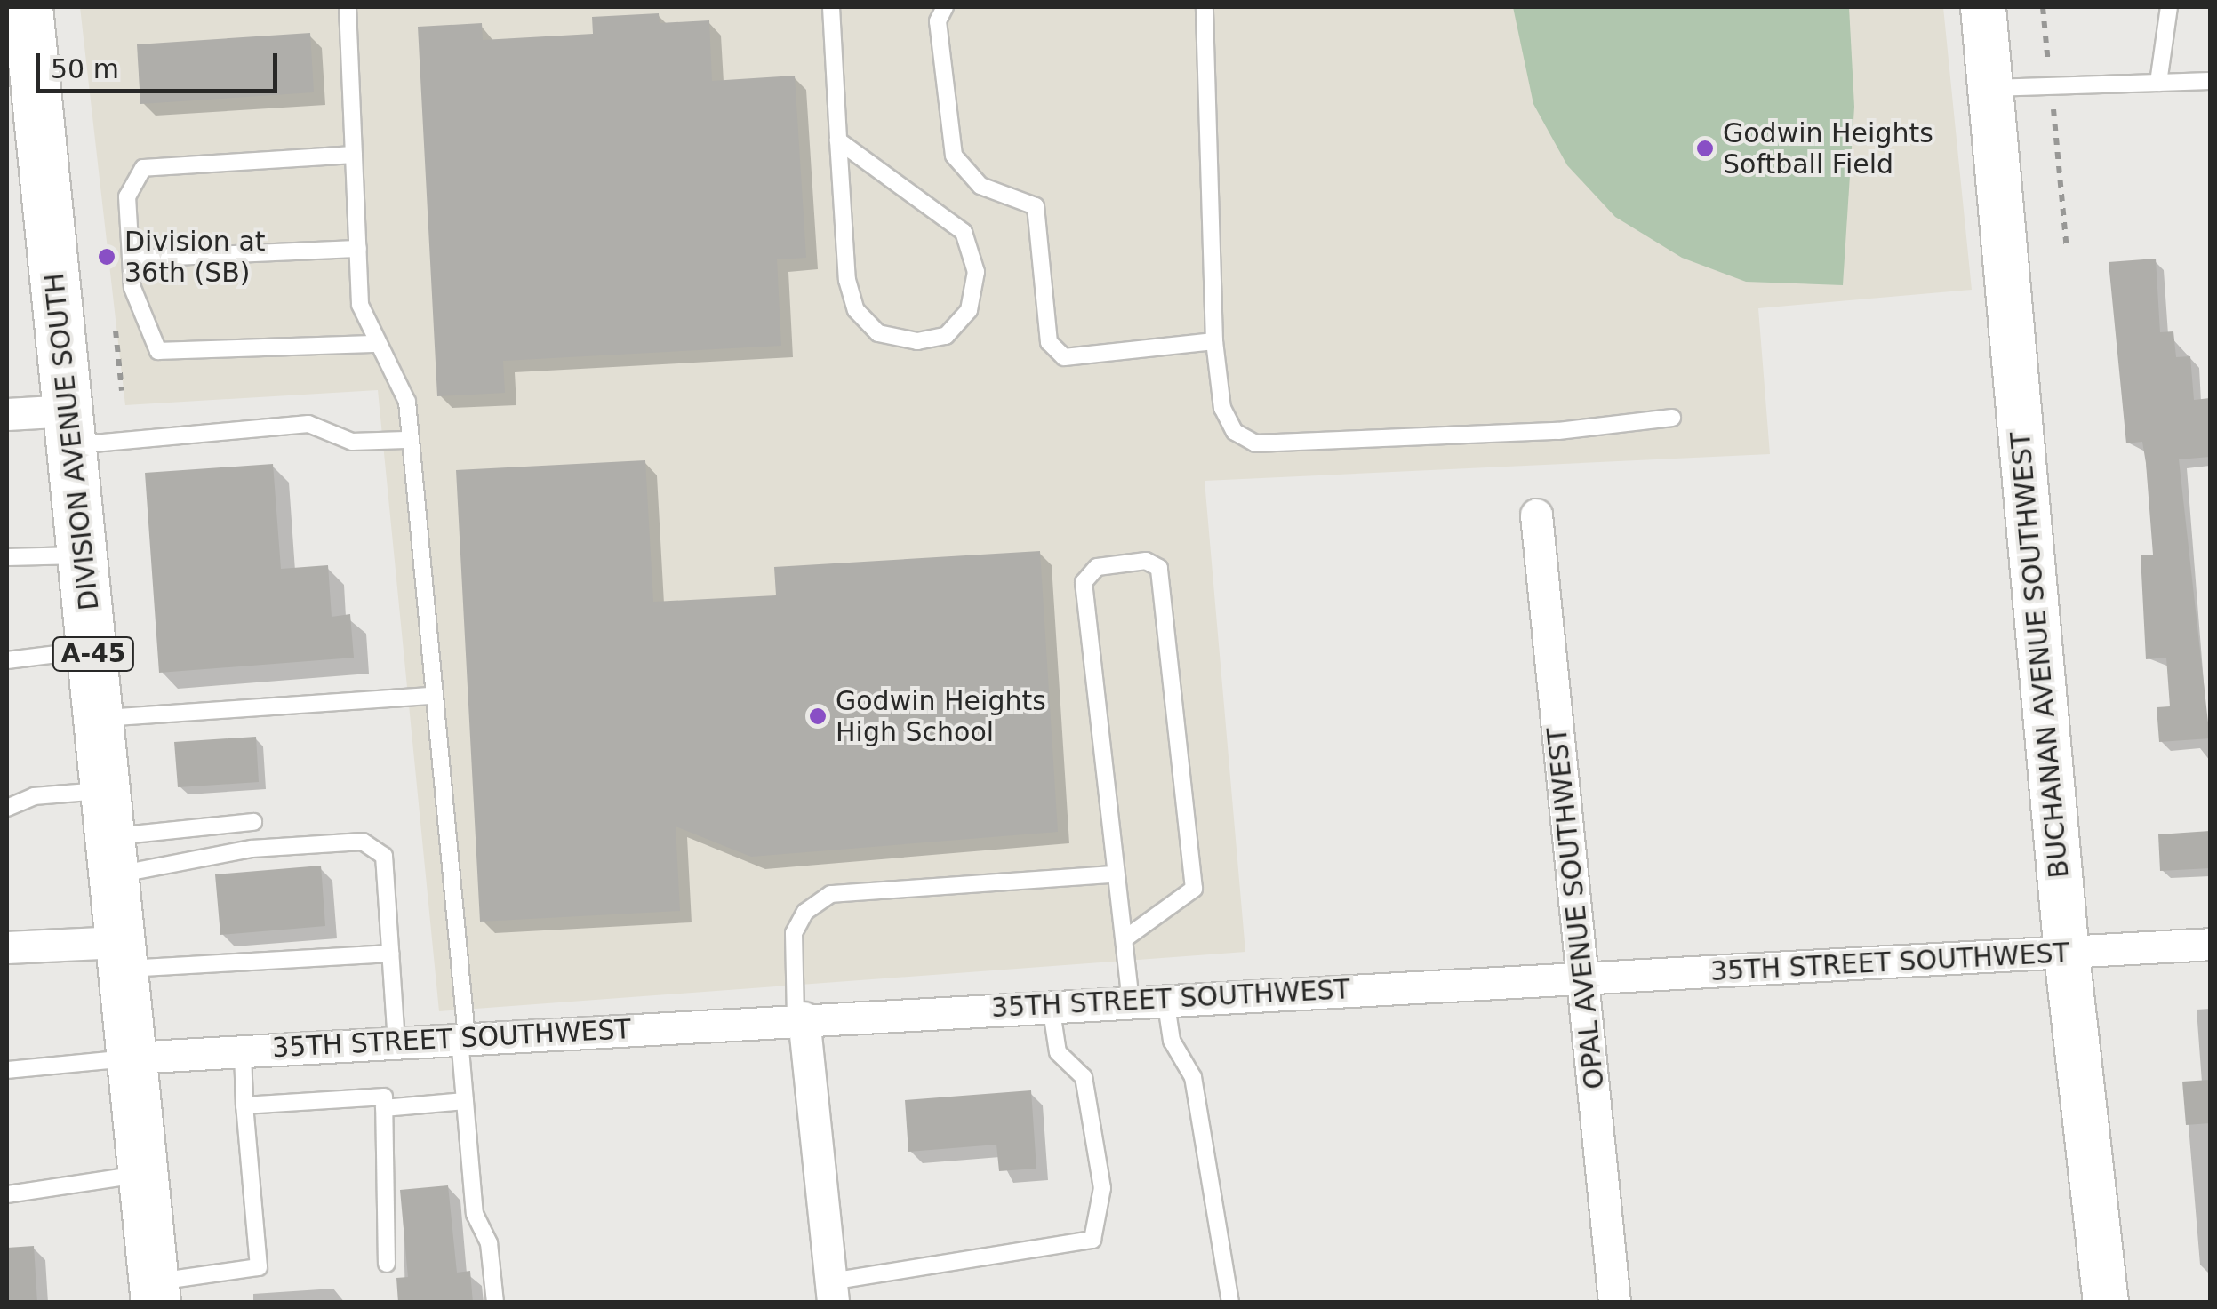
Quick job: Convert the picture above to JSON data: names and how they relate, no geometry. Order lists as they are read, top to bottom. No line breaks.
{"streets":{"main road":["DIVISION AVENUE SOUTH","A-45"],"street":["BUCHANAN AVENUE SOUTHWEST","OPAL AVENUE SOUTHWEST","35TH STREET SOUTHWEST"]},"crossings":[["DIVISION AVENUE SOUTH","35TH STREET SOUTHWEST"],["BUCHANAN AVENUE SOUTHWEST","35TH STREET SOUTHWEST"],["OPAL AVENUE SOUTHWEST","35TH STREET SOUTHWEST"]],"places":["Godwin Heights Softball Field","Division at 36th (SB)","Godwin Heights High School"],"scale_bar":"50 m"}
